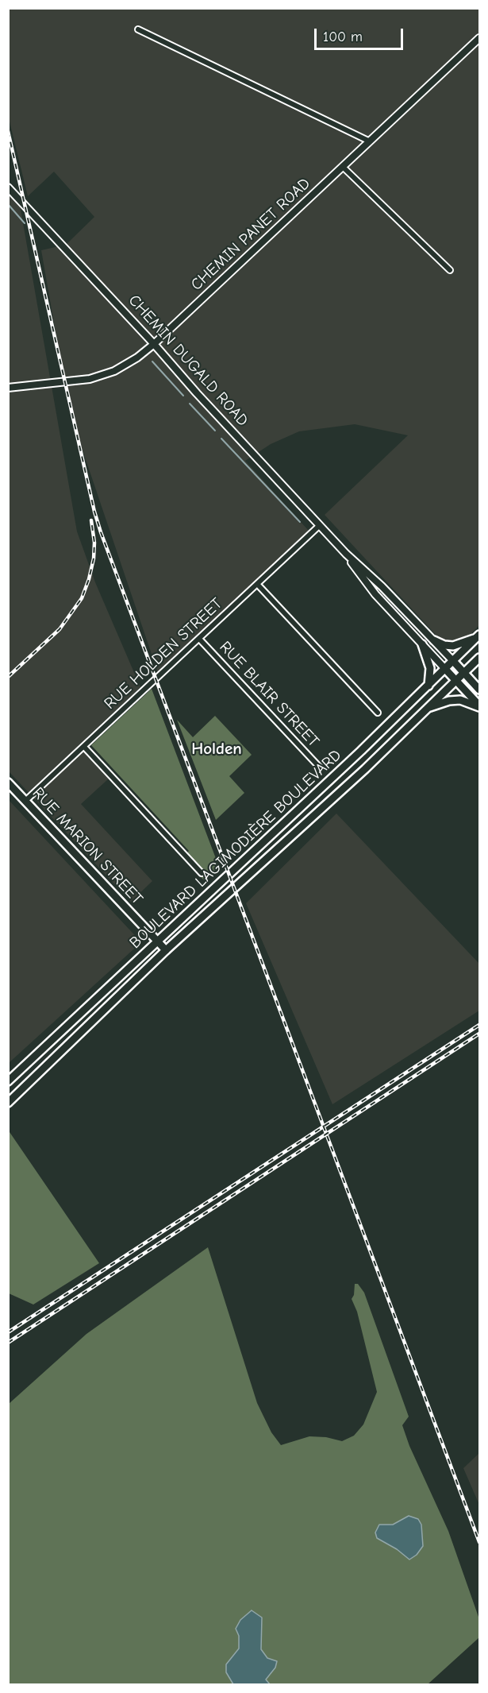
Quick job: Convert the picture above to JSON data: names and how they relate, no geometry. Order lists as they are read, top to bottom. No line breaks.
{"streets":{"main road":["CHEMIN DUGALD ROAD","RUE MARION STREET","BOULEVARD LAGIMODIÈRE BOULEVARD"],"street":["CHEMIN PANET ROAD","RUE HOLDEN STREET","RUE BLAIR STREET"]},"crossings":[["CHEMIN PANET ROAD","CHEMIN DUGALD ROAD"],["CHEMIN DUGALD ROAD","RUE HOLDEN STREET"],["CHEMIN DUGALD ROAD","BOULEVARD LAGIMODIÈRE BOULEVARD"],["RUE HOLDEN STREET","RUE BLAIR STREET"],["RUE HOLDEN STREET","RUE MARION STREET"],["RUE MARION STREET","BOULEVARD LAGIMODIÈRE BOULEVARD"]],"districts":["Holden"],"scale_bar":"100 m"}
